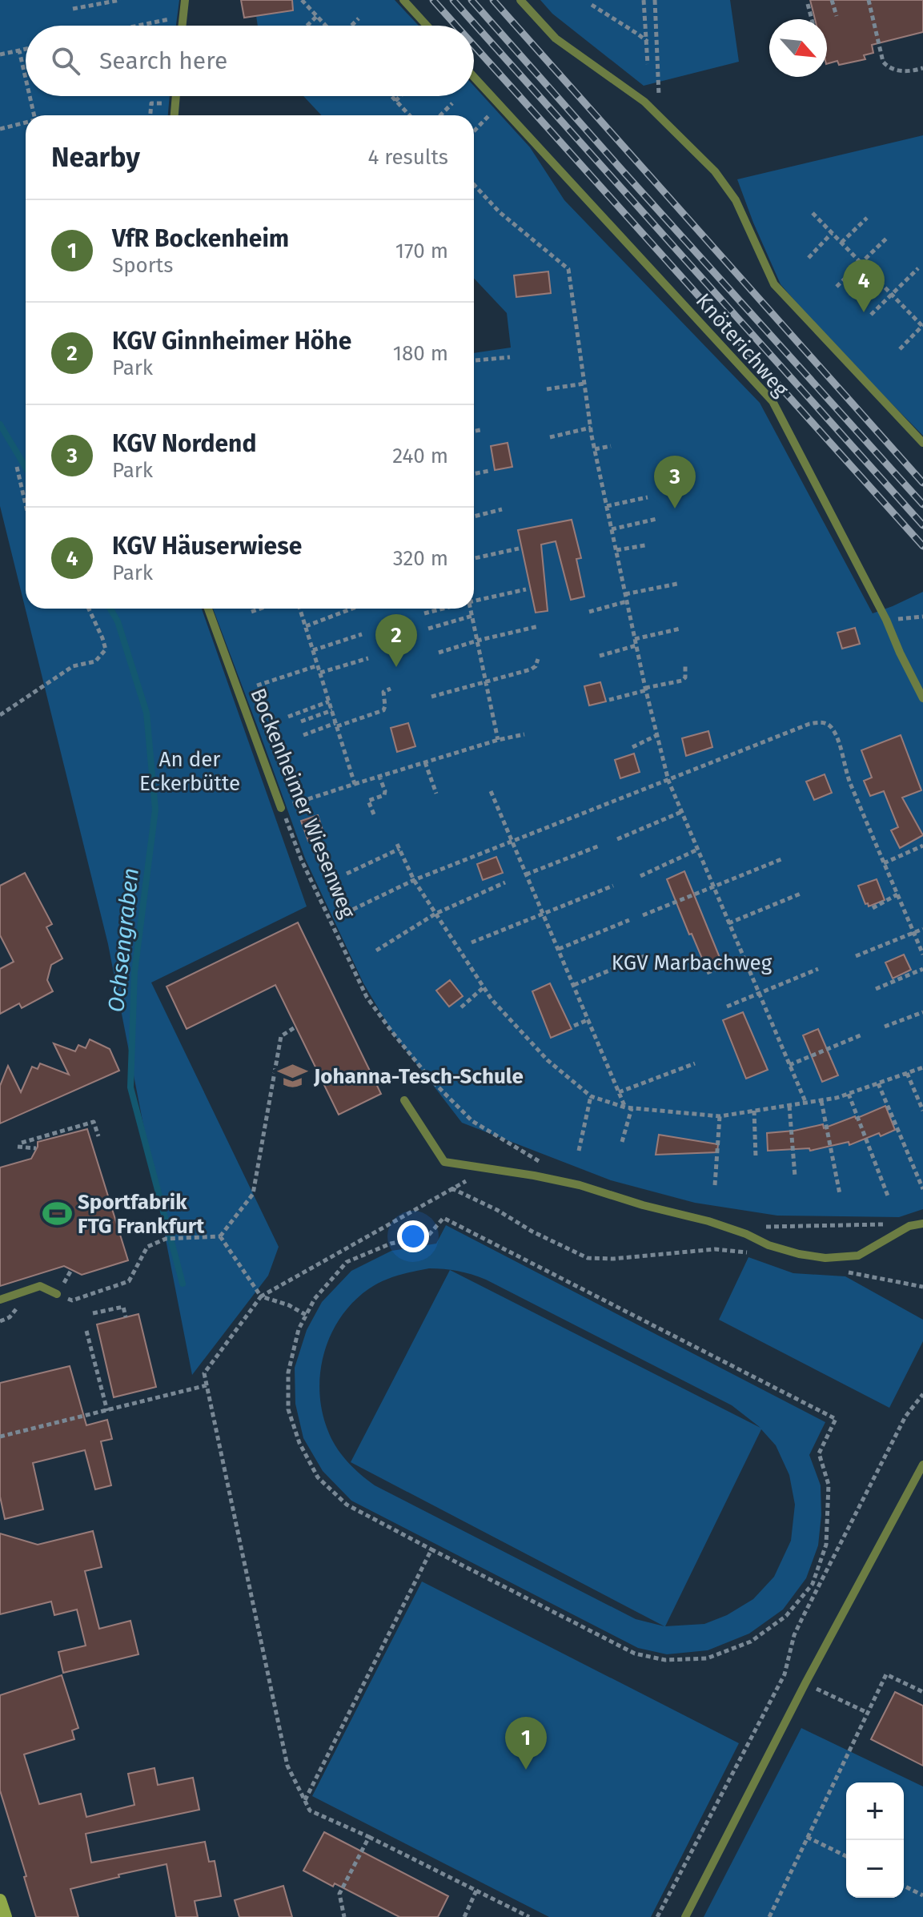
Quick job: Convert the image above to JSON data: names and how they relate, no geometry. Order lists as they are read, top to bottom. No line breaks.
{"streets":{"lane":["Knöterichweg","Bockenheimer Wiesenweg"]},"water":["Ochsengraben"],"parks":["An der Eckerbütte","KGV Marbachweg"],"places":{"school or university":["Johanna-Tesch-Schule"],"sports":["Sportfabrik FTG Frankfurt"]},"north":"bottom right","page":{"search":"Search here","heading":["Nearby","4 results"],"list":[{"mark":"1","name":"VfR Bockenheim","note":"Sports","value":"170 m"},{"mark":"2","name":"KGV Ginnheimer Höhe","note":"Park","value":"180 m"},{"mark":"3","name":"KGV Nordend","note":"Park","value":"240 m"},{"mark":"4","name":"KGV Häuserwiese","note":"Park","value":"320 m"}],"pins":["4","3","2","1"],"map_buttons":["+","−"]}}
